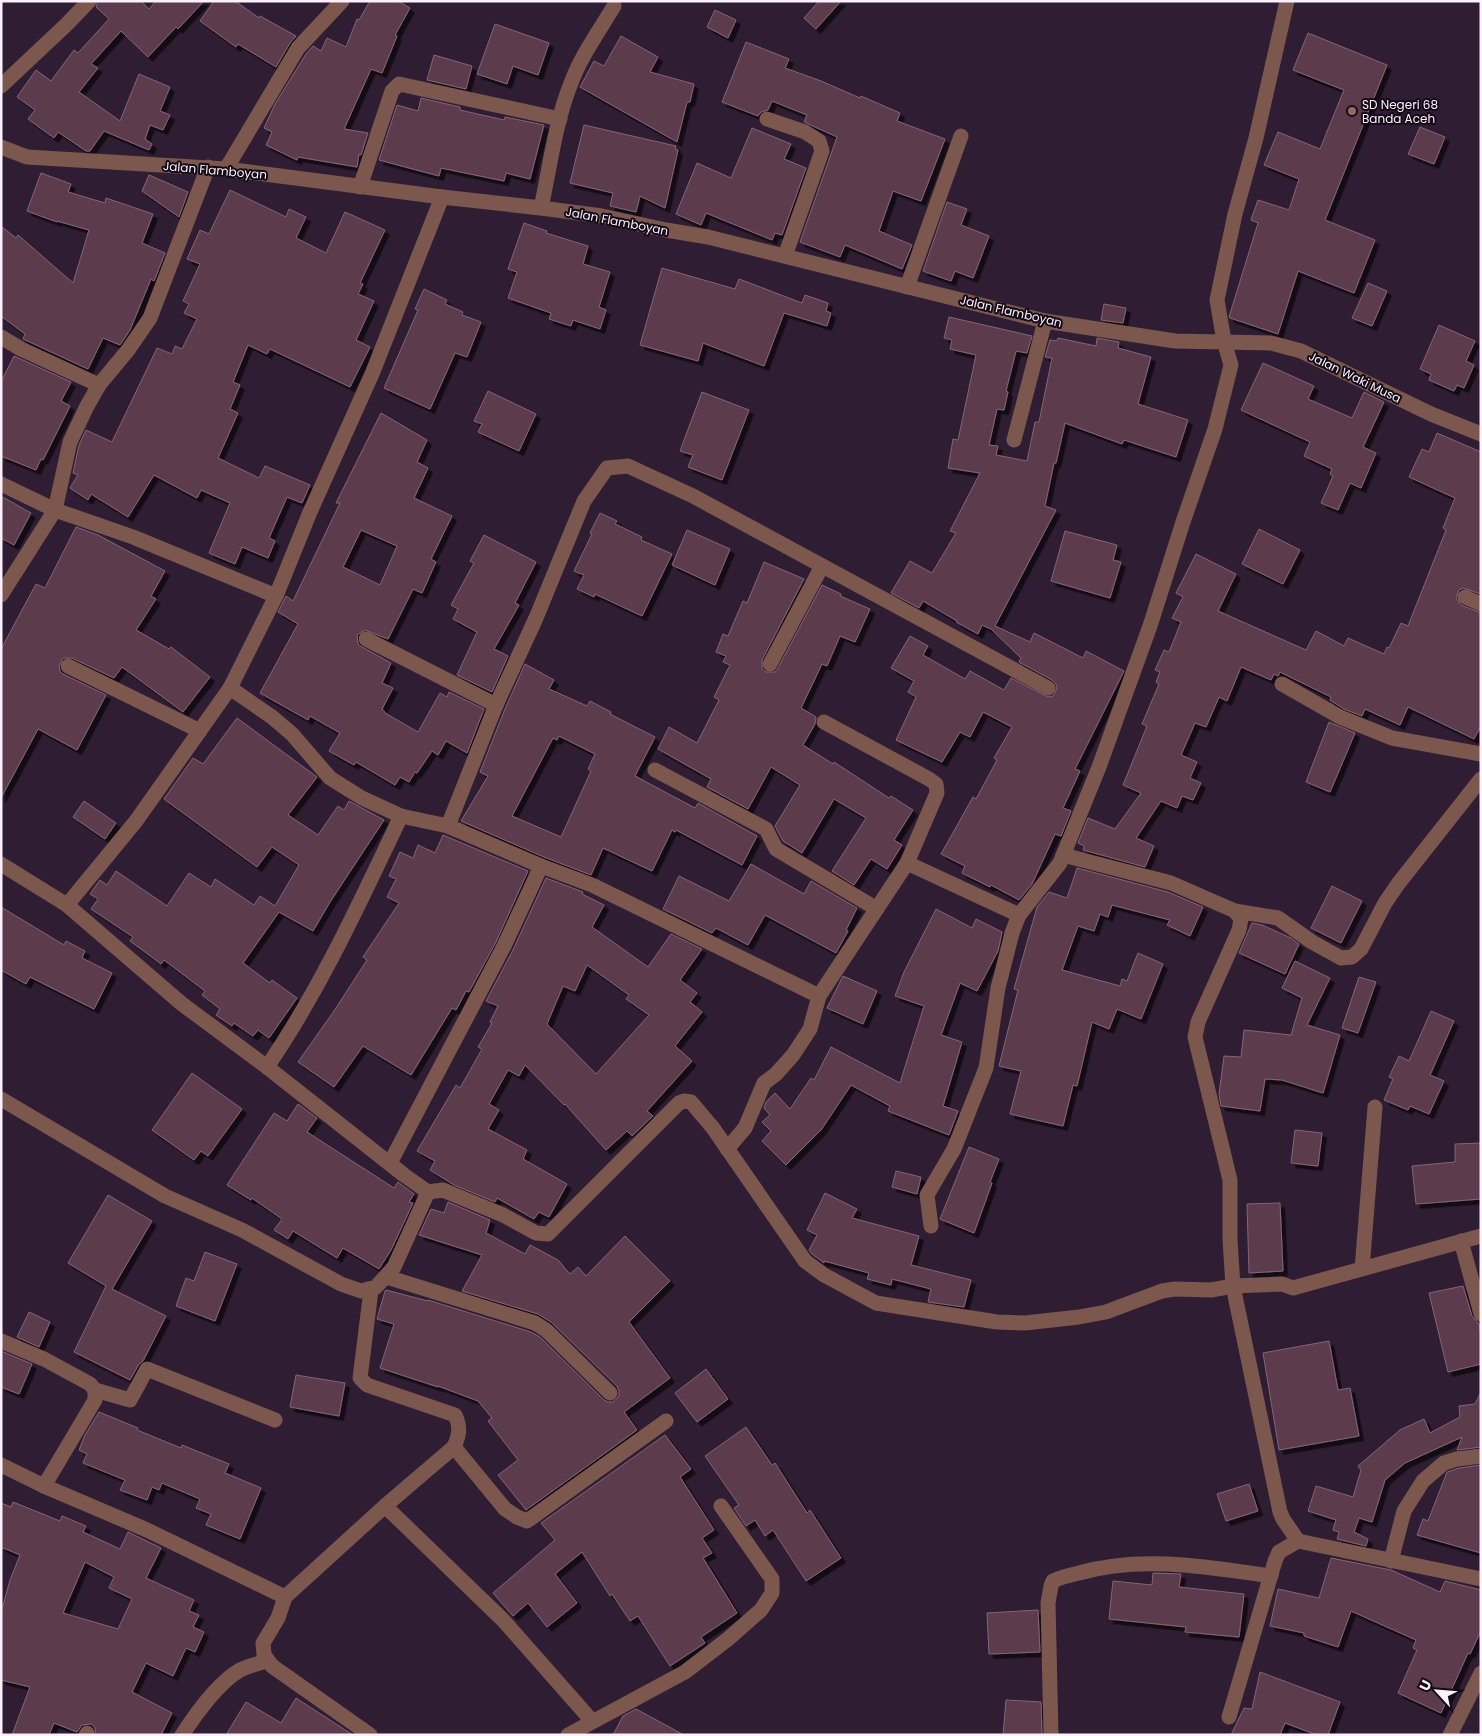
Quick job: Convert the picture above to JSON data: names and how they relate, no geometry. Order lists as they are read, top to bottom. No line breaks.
{"streets":{"street":["Jalan Flamboyan","Jalan Waki Musa"]},"crossings":[["Jalan Flamboyan","Jalan Waki Musa"]],"places":["SD Negeri 68 Banda Aceh"],"north":"top left"}
